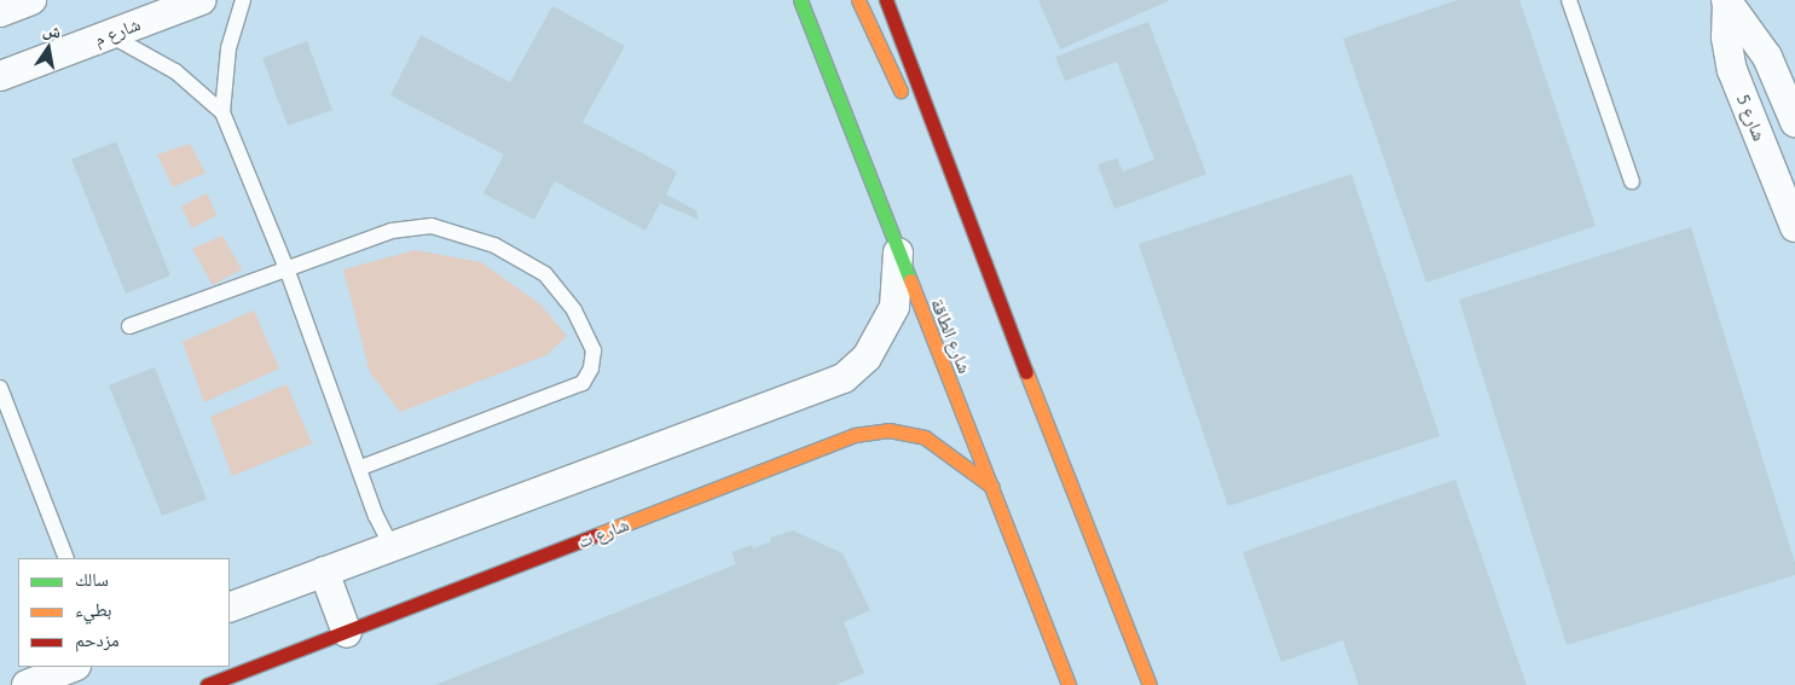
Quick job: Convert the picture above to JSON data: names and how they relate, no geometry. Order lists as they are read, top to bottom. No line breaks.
{"streets":{"main road":["شارع الطاقة","شارع ت"],"street":["شارع م","شارع 5"]},"crossings":[["شارع الطاقة","شارع ت"]],"legend":["سالك","بطيء","مزدحم"],"north":"top"}
